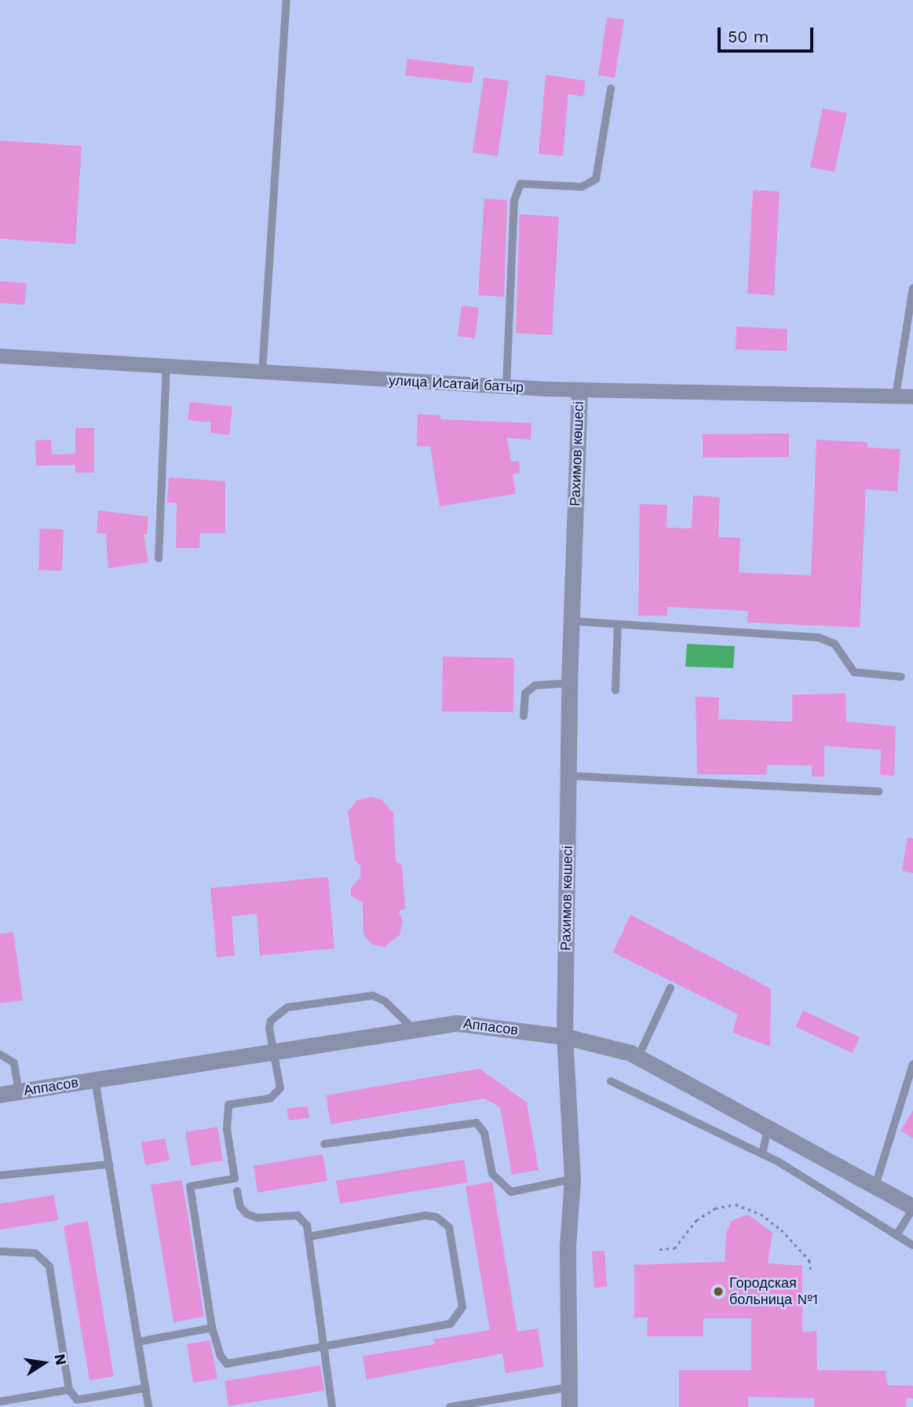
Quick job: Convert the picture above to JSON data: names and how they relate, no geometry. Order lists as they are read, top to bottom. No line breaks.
{"streets":{"street":["улица Исатай батыр","Рахимов көшесі","Аппасов"]},"crossings":[["улица Исатай батыр","Рахимов көшесі"],["Рахимов көшесі","Аппасов"]],"places":["Городская больница №1"],"scale_bar":"50 m","north":"right"}
